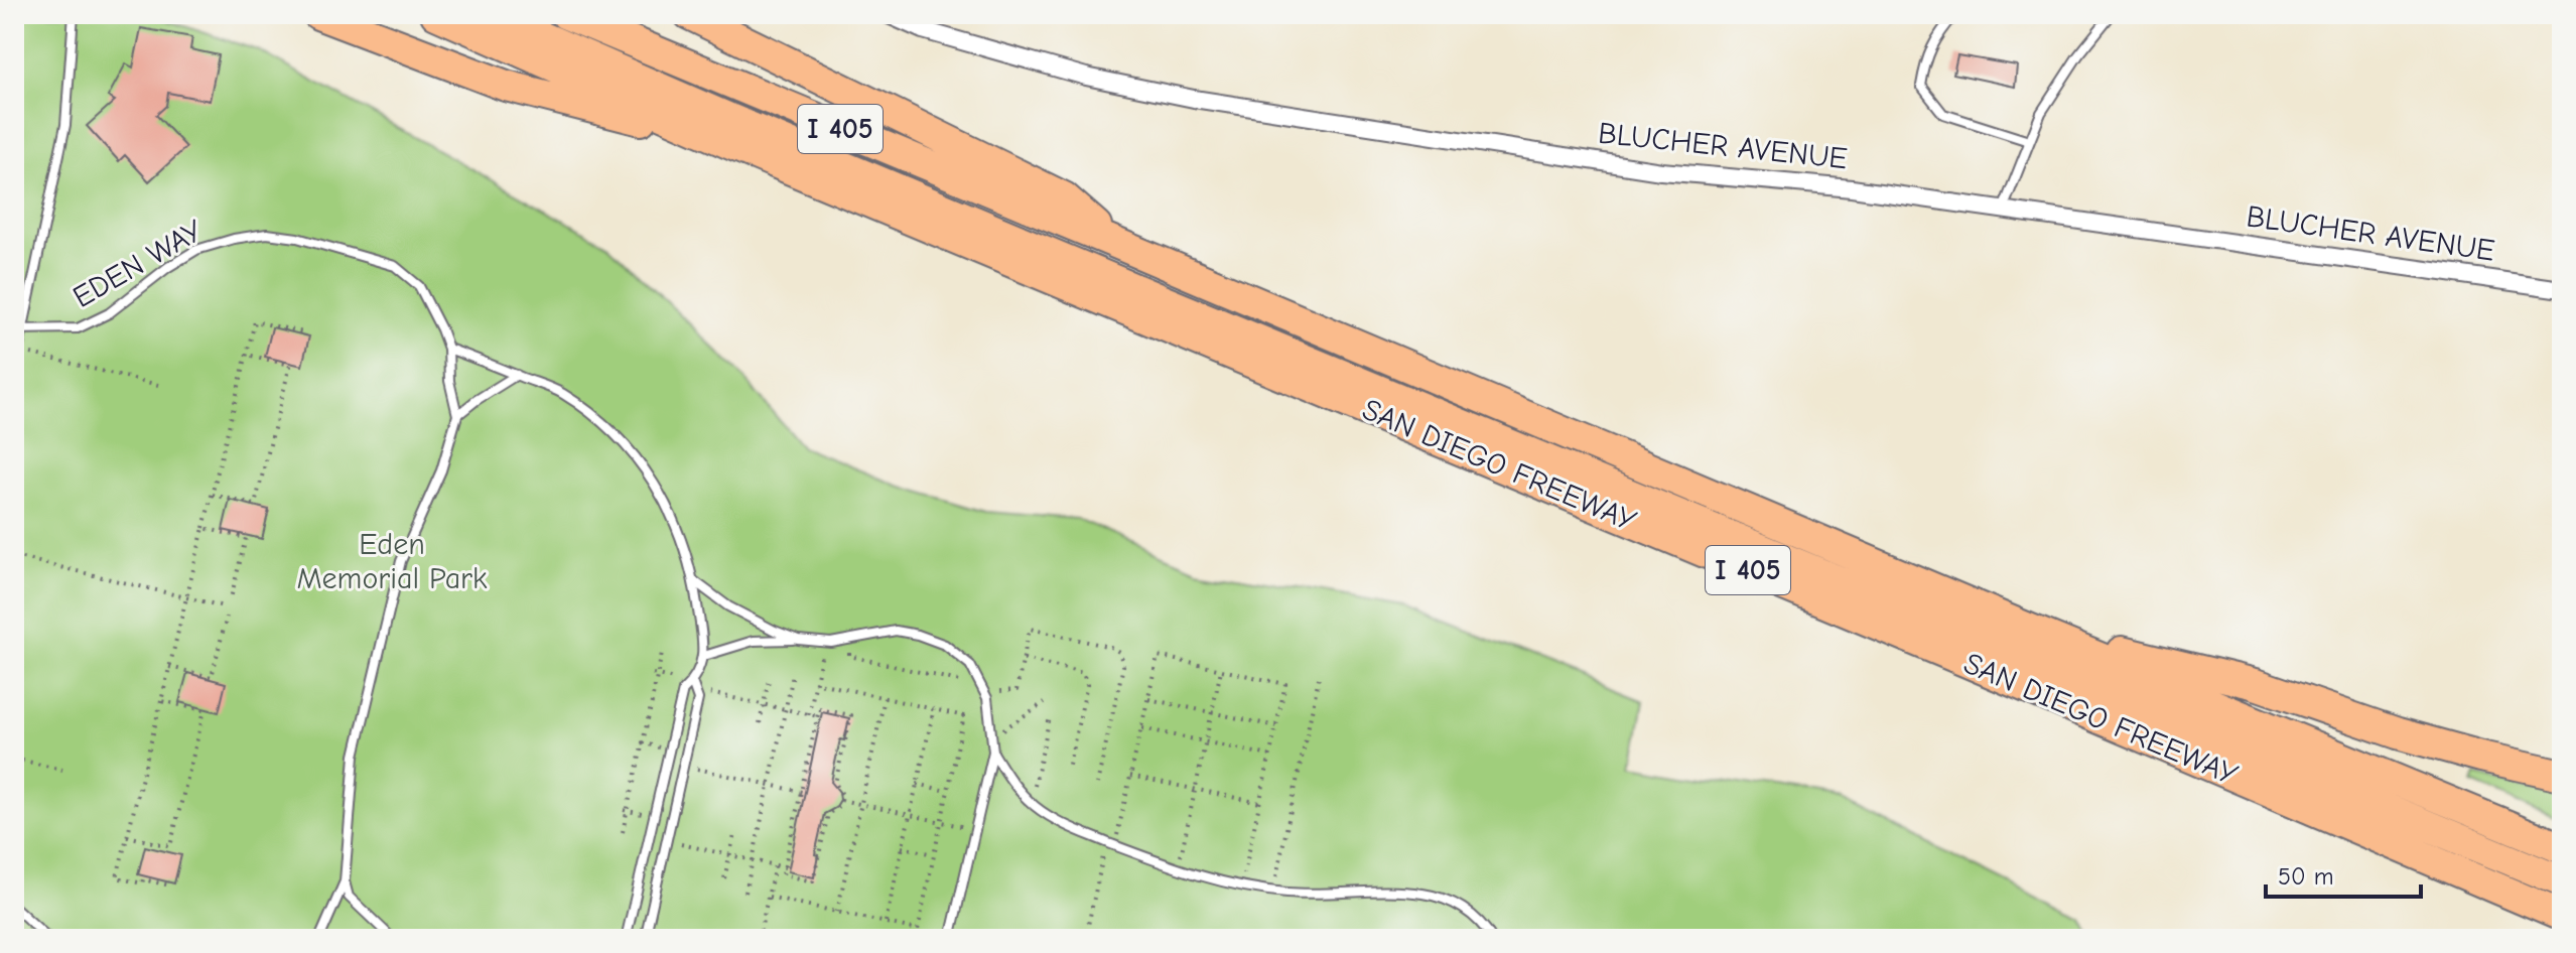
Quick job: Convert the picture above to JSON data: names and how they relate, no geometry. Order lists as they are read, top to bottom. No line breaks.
{"streets":{"highway":["I 405","SAN DIEGO FREEWAY"],"street":["BLUCHER AVENUE"],"lane":["EDEN WAY"]},"parks":["Eden Memorial Park"],"scale_bar":"50 m"}
